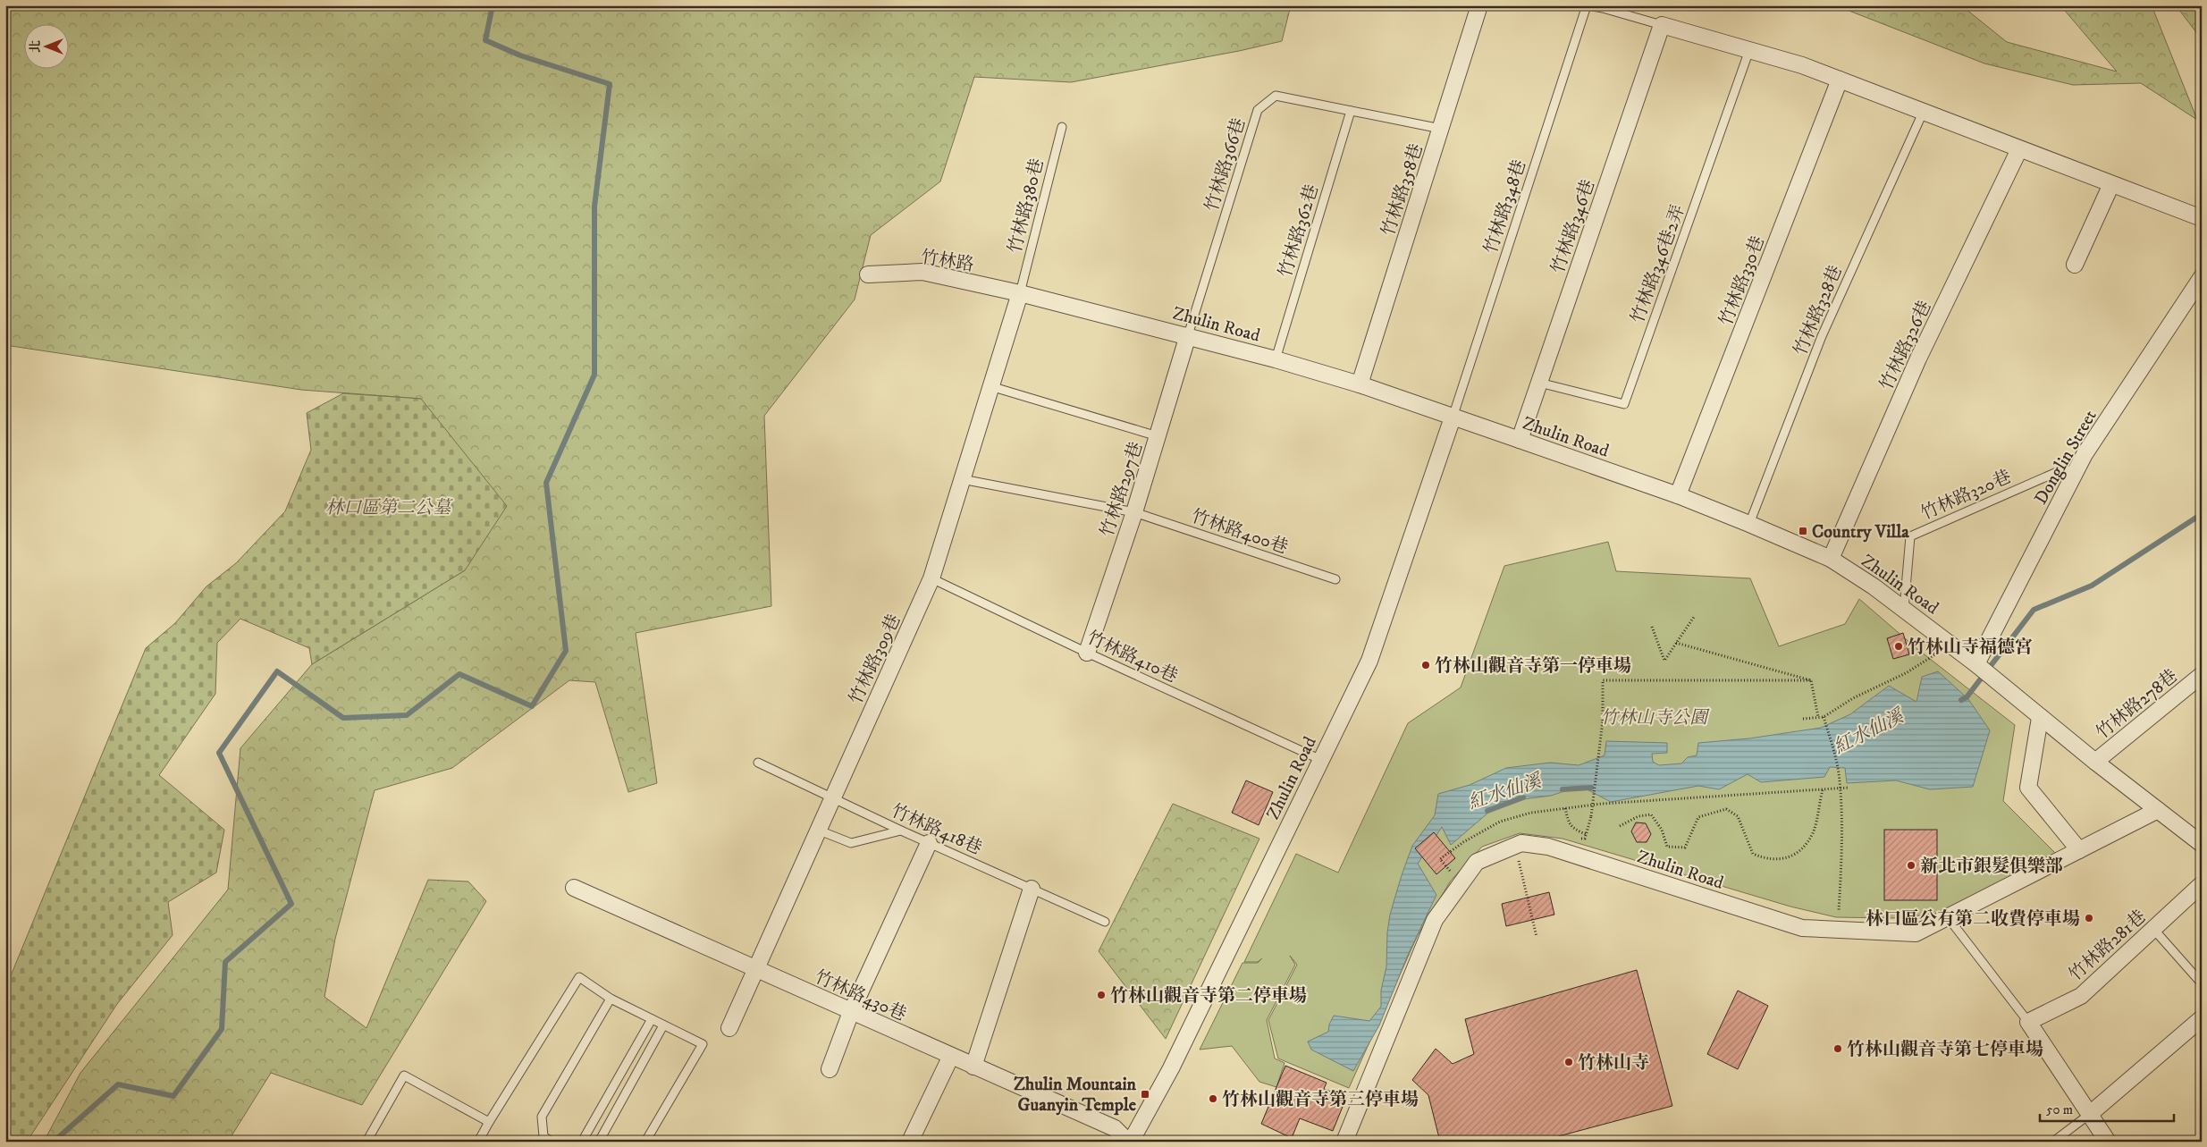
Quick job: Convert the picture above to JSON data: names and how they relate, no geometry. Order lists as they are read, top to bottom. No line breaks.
{"streets":{"street":["竹林路358巷","竹林路346巷","竹林路","竹林路330巷","Zhulin Road","竹林路326巷","Donglin Street","竹林路297巷","竹林路309巷","竹林路278巷","竹林路281巷","竹林路430巷"],"lane":["竹林路366巷","竹林路380巷","竹林路348巷","竹林路362巷","竹林路346巷2弄","竹林路328巷","竹林路320巷","竹林路400巷","竹林路410巷","竹林路418巷"]},"crossings":[["竹林路366巷","竹林路358巷"],["竹林路366巷","竹林路362巷"],["竹林路366巷","Zhulin Road"],["竹林路366巷","竹林路297巷"],["竹林路358巷","Zhulin Road"],["竹林路380巷","竹林路"],["竹林路380巷","Zhulin Road"],["竹林路380巷","竹林路309巷"],["竹林路348巷","Zhulin Road"],["竹林路346巷","竹林路346巷2弄"],["竹林路346巷","Zhulin Road"],["竹林路362巷","Zhulin Road"],["竹林路","Zhulin Road"],["竹林路","竹林路309巷"],["竹林路330巷","Zhulin Road"],["竹林路328巷","Zhulin Road"],["Zhulin Road","竹林路326巷"],["Zhulin Road","Donglin Street"],["Zhulin Road","竹林路297巷"],["Zhulin Road","竹林路320巷"],["Zhulin Road","竹林路410巷"],["Zhulin Road","竹林路309巷"],["Zhulin Road","竹林路278巷"],["Zhulin Road","竹林路430巷"],["Donglin Street","竹林路320巷"],["竹林路297巷","竹林路400巷"],["竹林路297巷","竹林路410巷"],["竹林路400巷","竹林路309巷"],["竹林路410巷","竹林路309巷"],["竹林路309巷","竹林路418巷"],["竹林路309巷","竹林路430巷"]],"water":["紅水仙溪"],"parks":["林口區第二公墓","竹林山寺公園"],"places":{"transit":["Country Villa","Zhulin Mountain Guanyin Temple"],"other":["竹林山寺福德宮","竹林山觀音寺第一停車場","新北市銀髮俱樂部","林口區公有第二收費停車場","竹林山觀音寺第二停車場","竹林山觀音寺第七停車場","竹林山寺","竹林山觀音寺第三停車場"]},"scale_bar":"50 m","north":"left"}
